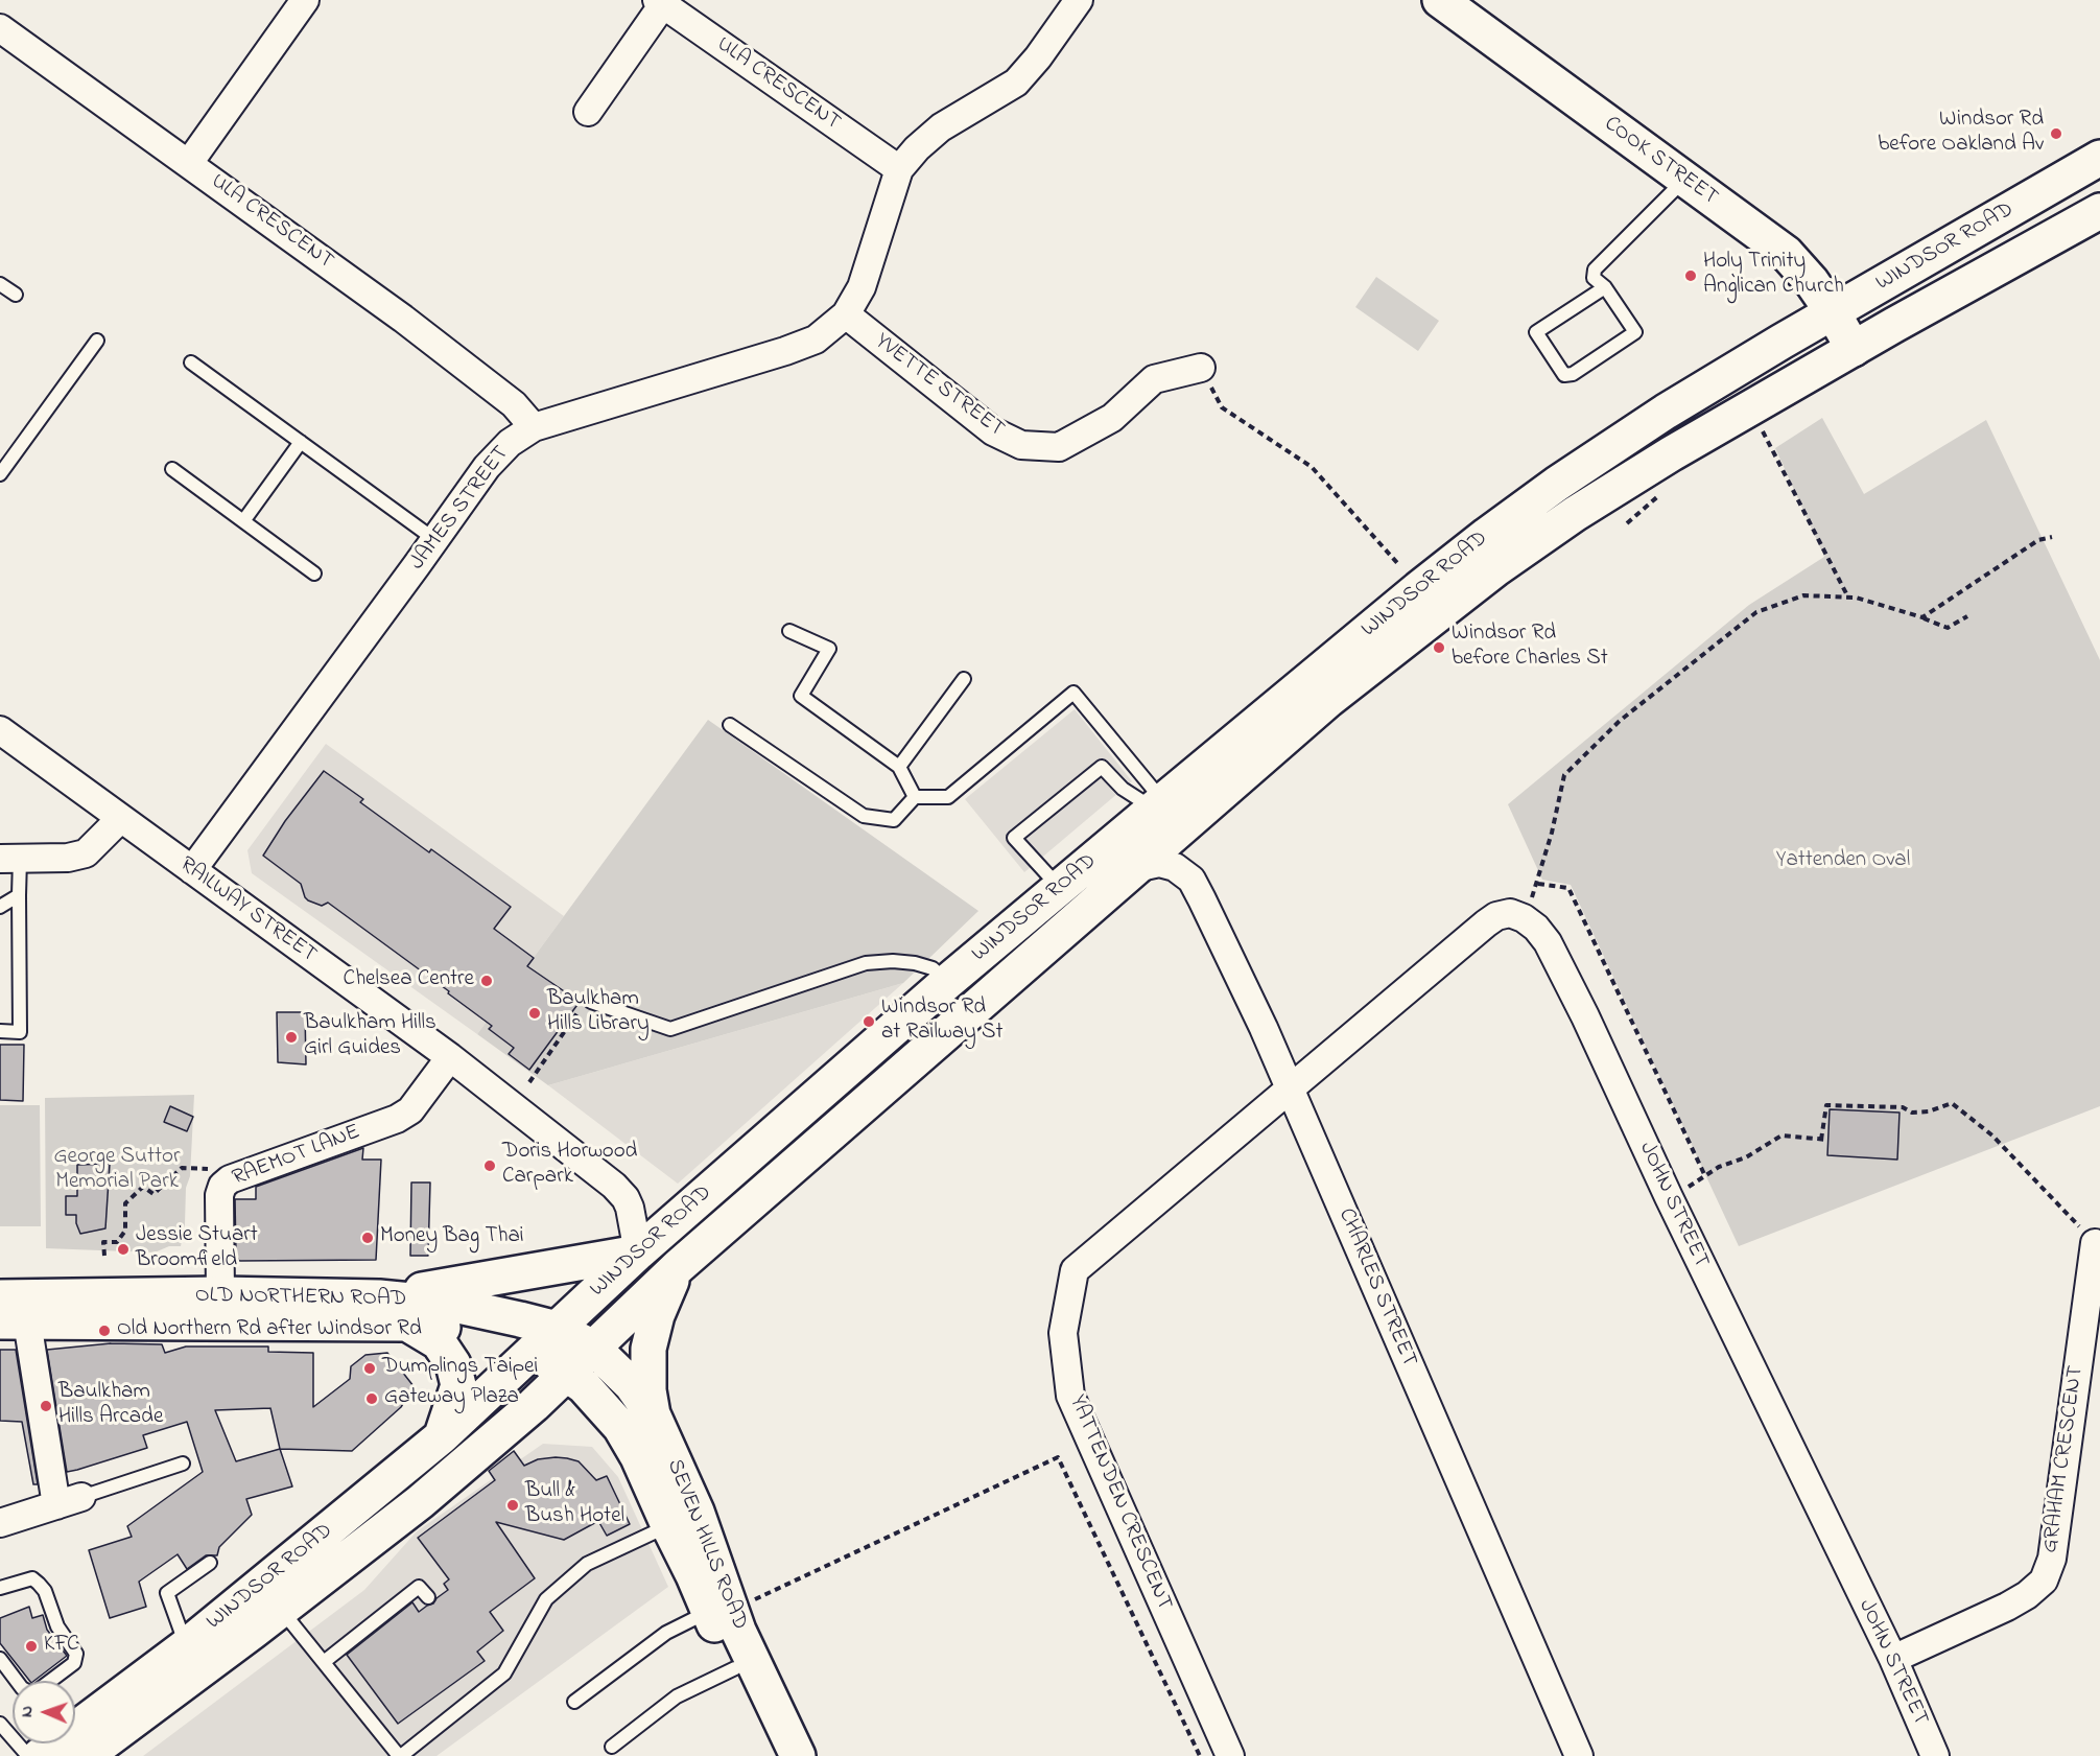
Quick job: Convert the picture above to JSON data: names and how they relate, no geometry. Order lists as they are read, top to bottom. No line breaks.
{"streets":{"main road":["COOK STREET","WINDSOR ROAD","OLD NORTHERN ROAD","SEVEN HILLS ROAD"],"street":["ULA CRESCENT","YVETTE STREET","JAMES STREET","RAILWAY STREET","RAEMOT LANE","JOHN STREET","CHARLES STREET","GRAHAM CRESCENT","YATTENDEN CRESCENT"]},"crossings":[["ULA CRESCENT","JAMES STREET"],["COOK STREET","WINDSOR ROAD"],["WINDSOR ROAD","RAILWAY STREET"],["WINDSOR ROAD","CHARLES STREET"],["WINDSOR ROAD","OLD NORTHERN ROAD"],["WINDSOR ROAD","SEVEN HILLS ROAD"],["YVETTE STREET","JAMES STREET"],["JAMES STREET","RAILWAY STREET"],["RAILWAY STREET","RAEMOT LANE"],["RAEMOT LANE","OLD NORTHERN ROAD"],["JOHN STREET","GRAHAM CRESCENT"],["CHARLES STREET","YATTENDEN CRESCENT"],["OLD NORTHERN ROAD","SEVEN HILLS ROAD"]],"parks":["Yattenden Oval","George Suttor Memorial Park"],"places":["Windsor Rd before Oakland Av","Holy Trinity Anglican Church","Windsor Rd before Charles St","Chelsea Centre","Baulkham Hills Library","Windsor Rd at Railway St","Baulkham Hills Girl Guides","Doris Horwood Carpark","Money Bag Thai","Jessie Stuart Broomfield","Old Northern Rd after Windsor Rd","Dumplings Taipei","Gateway Plaza","Baulkham Hills Arcade","Bull & Bush Hotel","KFC"],"north":"left"}
